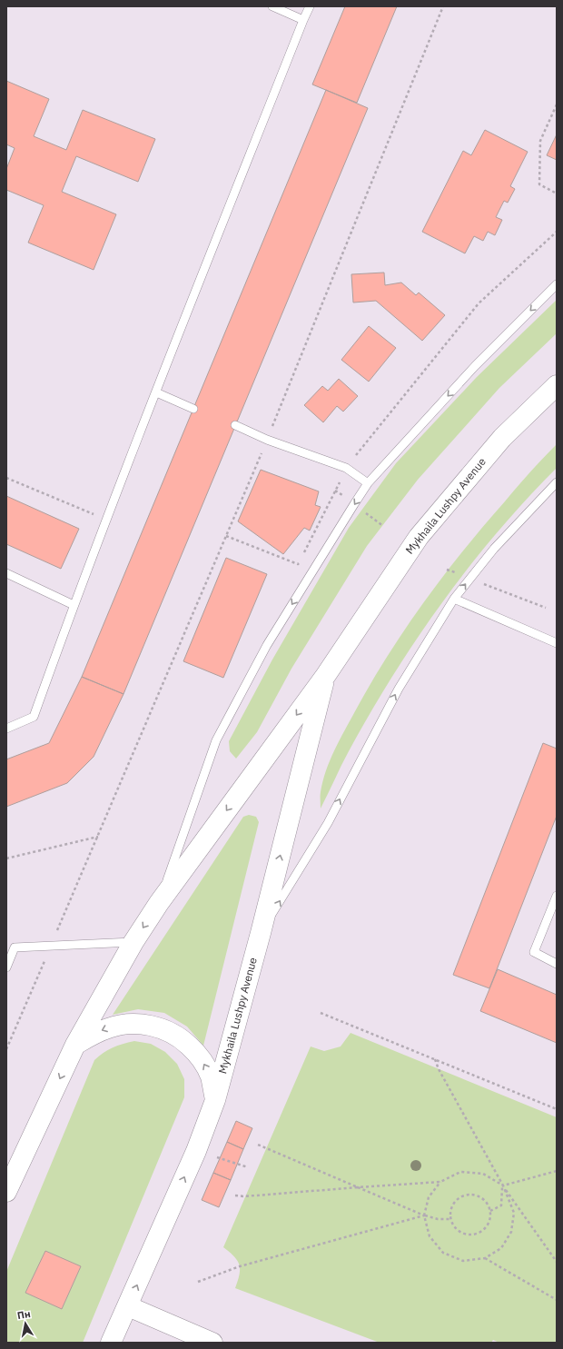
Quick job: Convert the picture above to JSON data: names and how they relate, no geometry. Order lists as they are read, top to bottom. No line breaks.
{"streets":{"main road":["Mykhaila Lushpy Avenue"]},"north":"top"}
